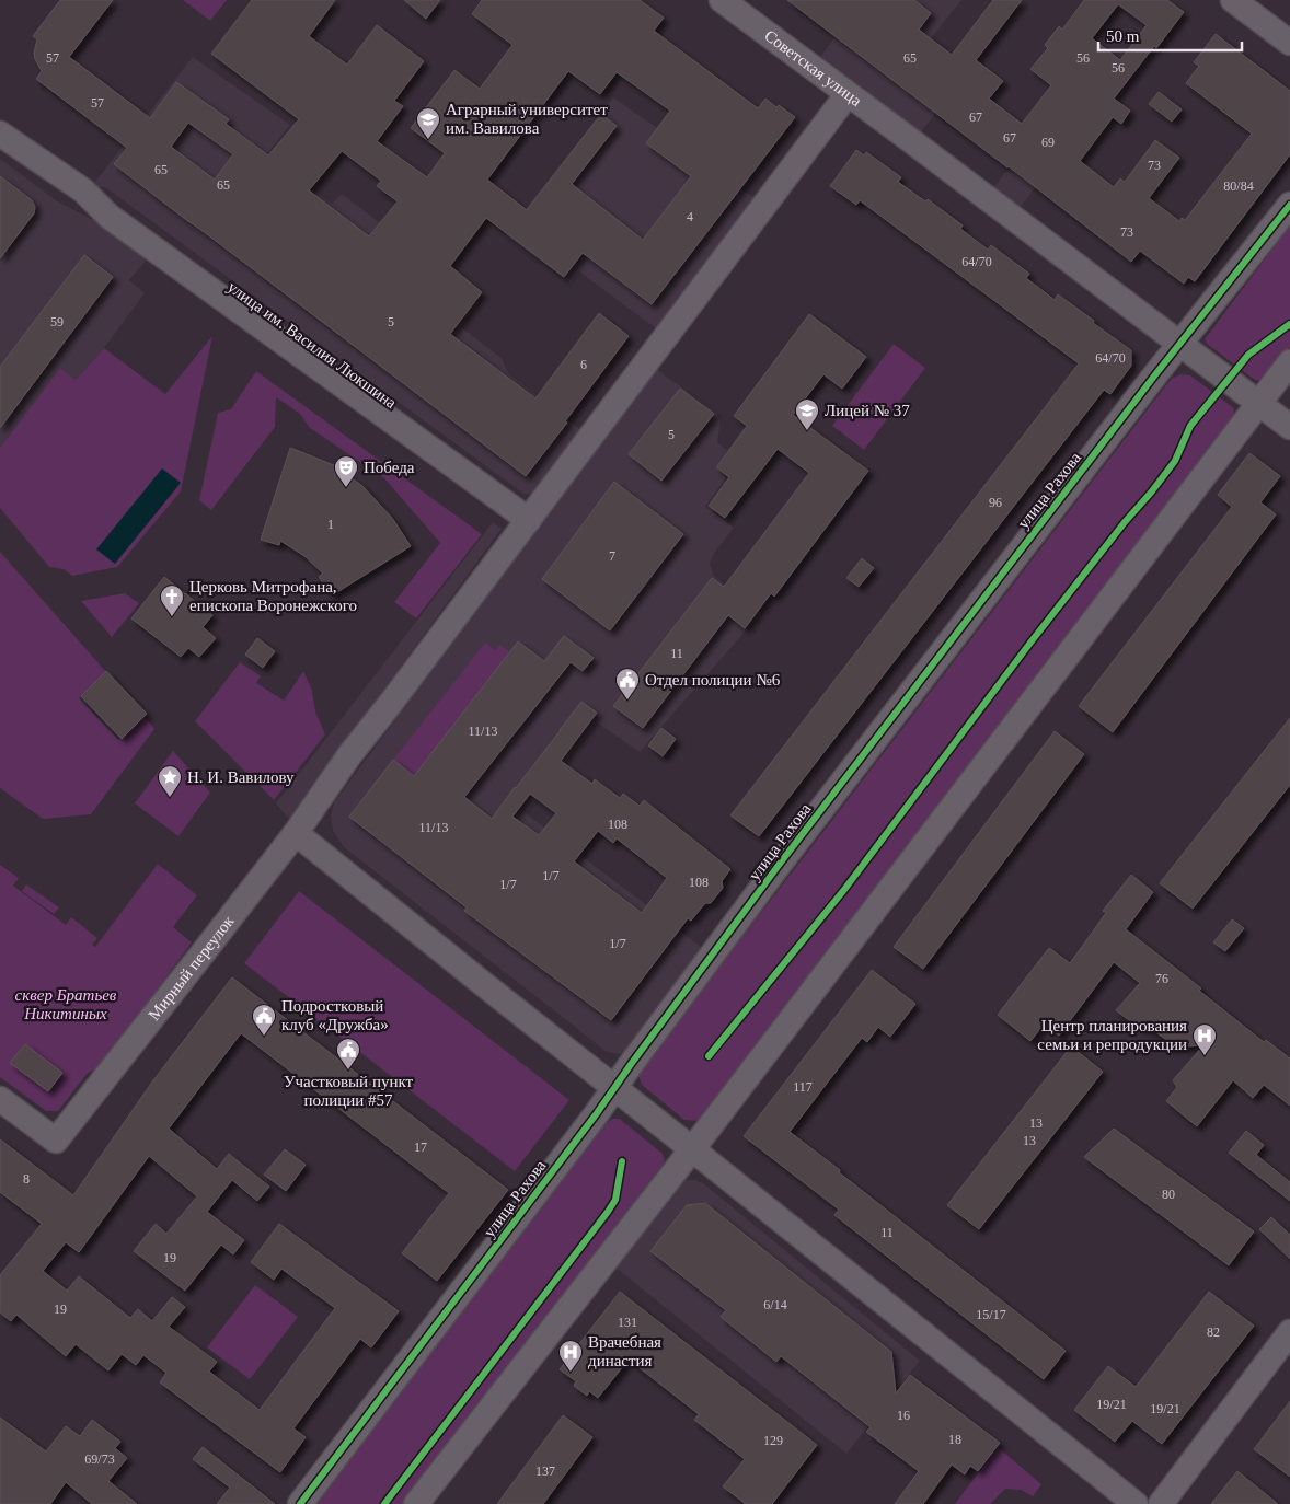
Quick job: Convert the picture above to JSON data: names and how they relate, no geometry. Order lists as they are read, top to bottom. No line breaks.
{"streets":{"street":["Советская улица","улица им. Василия Люкшина","улица Рахова","Мирный переулок"]},"crossings":[["Советская улица","улица Рахова"],["Советская улица","Мирный переулок"],["улица им. Василия Люкшина","Мирный переулок"]],"parks":["сквер Братьев Никитиных"],"places":{"school or university":["Аграрный университет им. Вавилова","Лицей № 37"],"theatre":["Победа"],"church":["Церковь Митрофана, епископа Воронежского"],"public building":["Отдел полиции №6","Подростковый клуб «Дружба»","Участковый пункт полиции #57"],"place":["Н. И. Вавилову"],"hospital":["Центр планирования семьи и репродукции","Врачебная династия"]},"house_numbers":["57","65","56","56","57","67","67","69","73","65","65","80/84","4","73","64/70","59","5","64/70","6","5","96","1","7","11","11/13","108","11/13","1/7","108","1/7","1/7","76","117","13","13","17","8","80","11","19","6/14","19","15/17","131","82","19/21","19/21","16","18","129","69/73","137"],"scale_bar":"50 m"}
